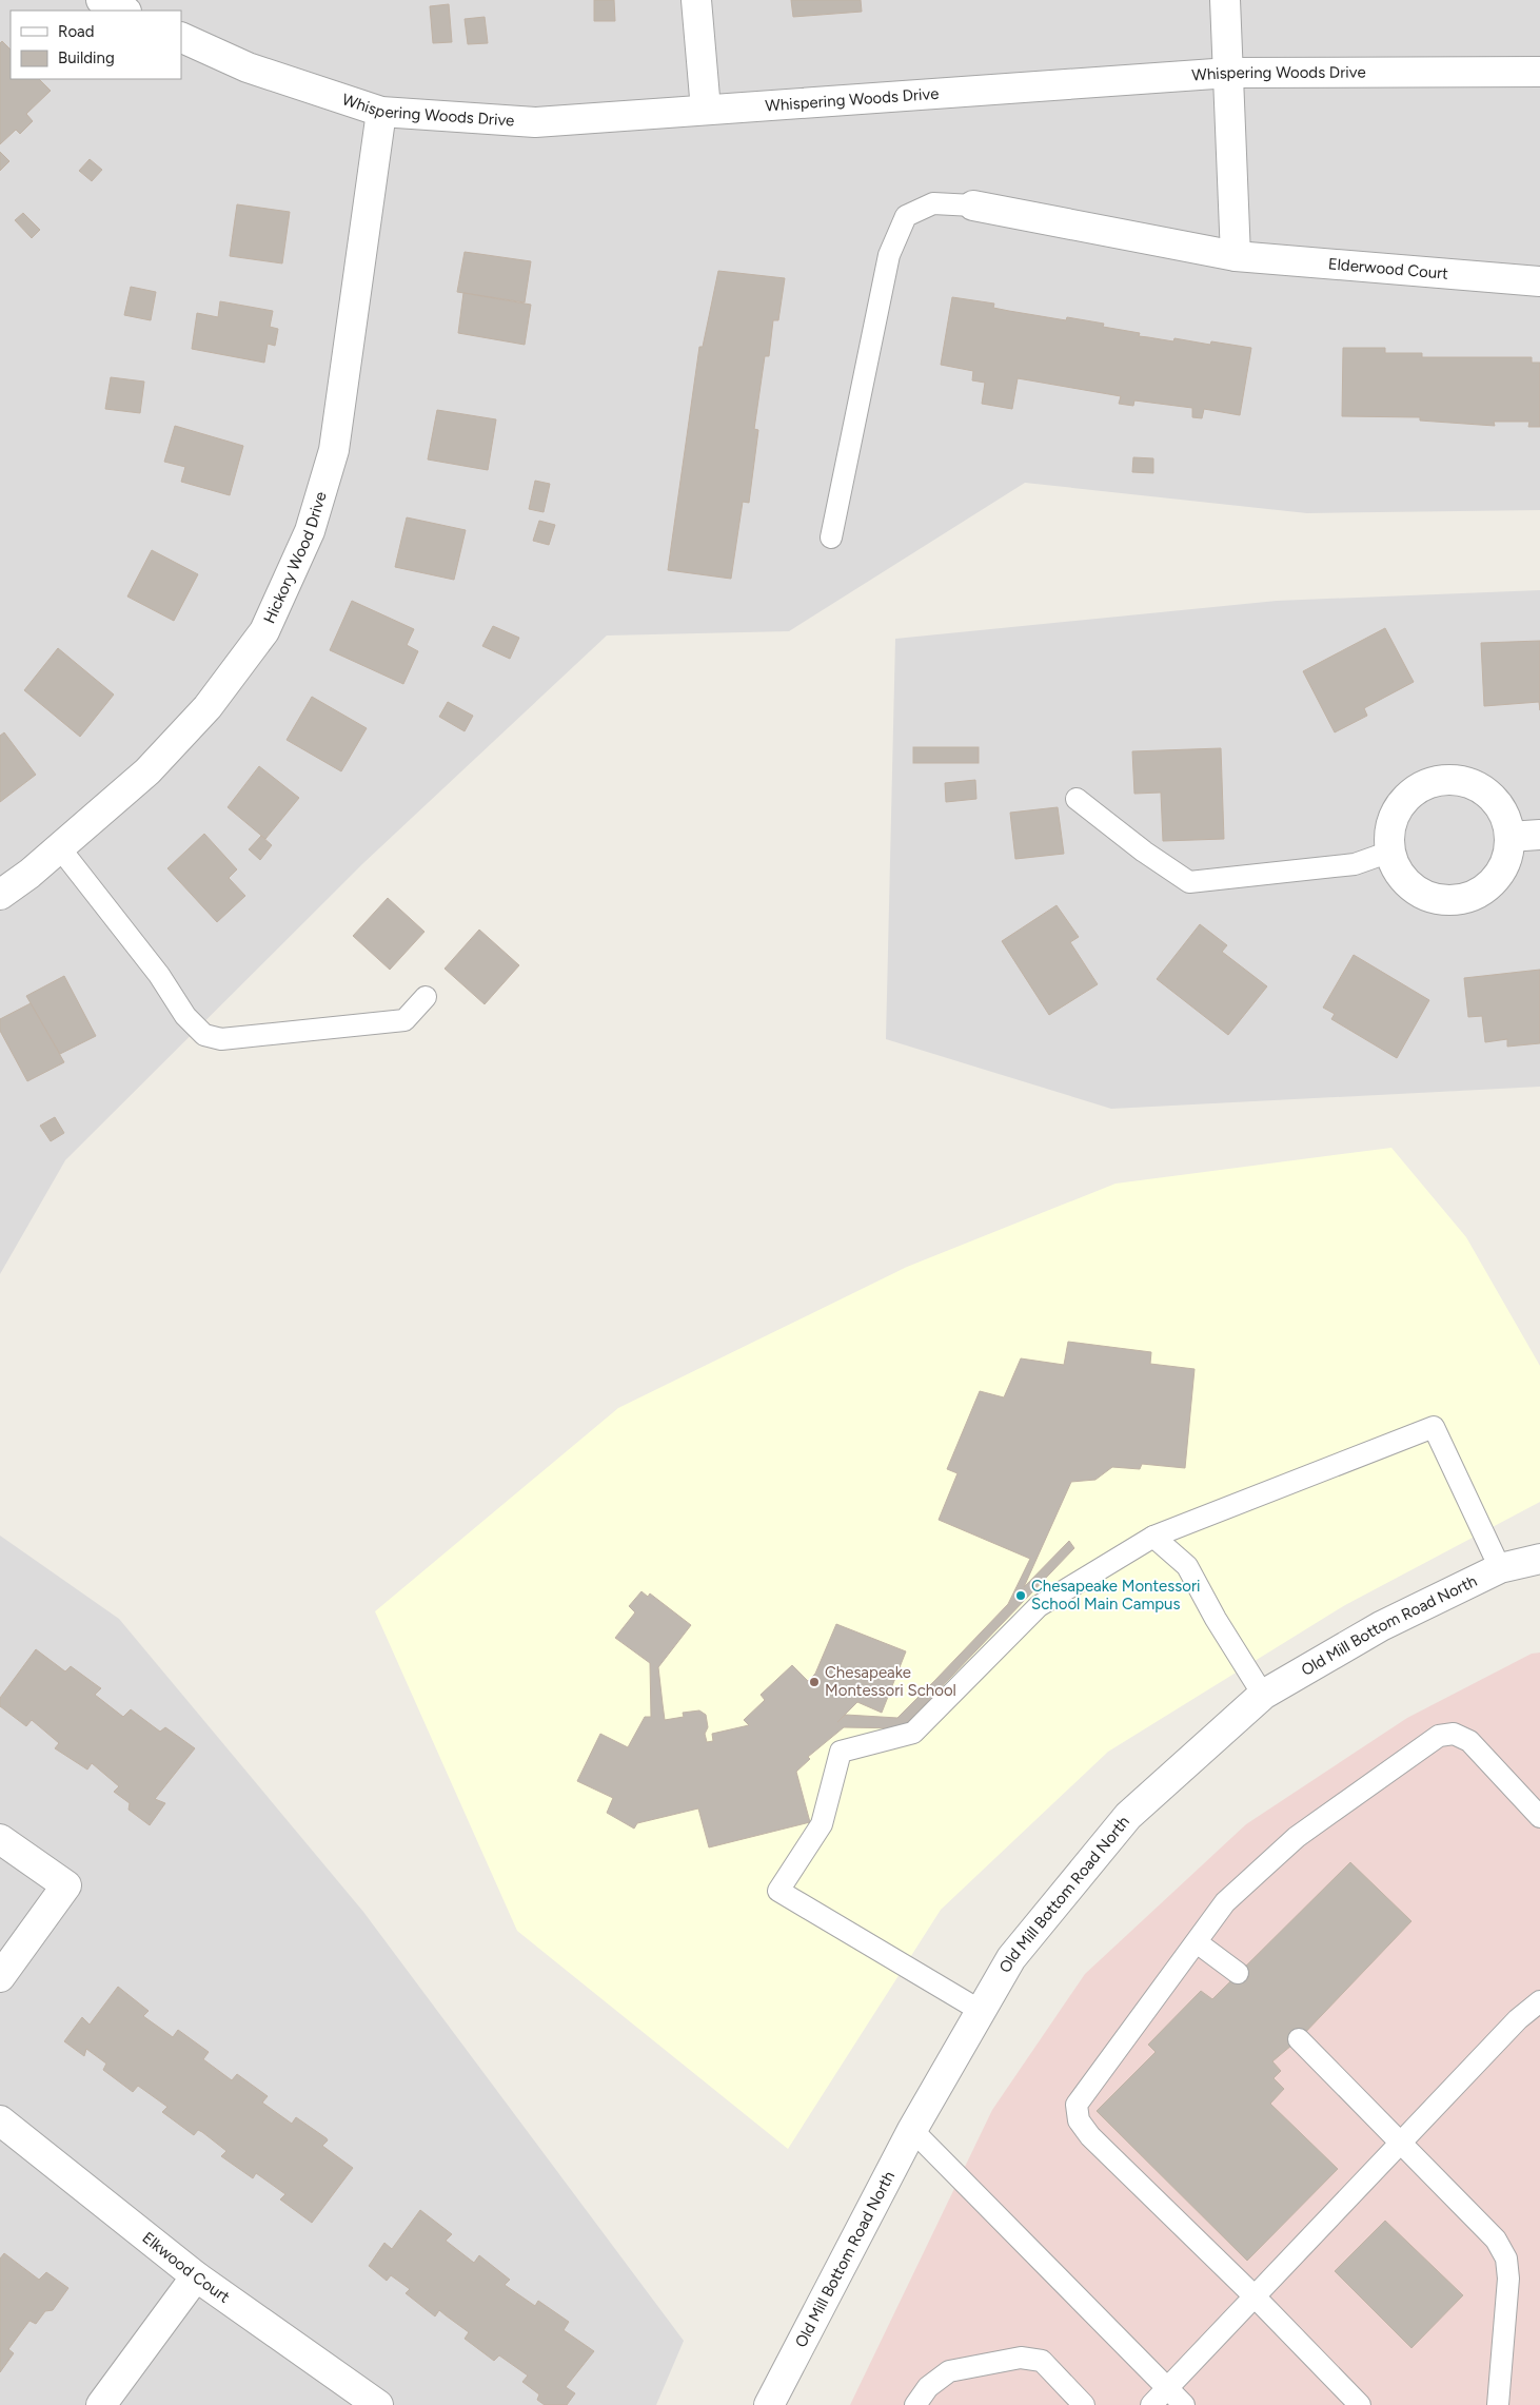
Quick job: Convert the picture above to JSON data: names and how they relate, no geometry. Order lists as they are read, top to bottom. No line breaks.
{"streets":{"street":["Whispering Woods Drive","Elderwood Court","Hickory Wood Drive","Old Mill Bottom Road North","Elkwood Court"]},"crossings":[["Whispering Woods Drive","Hickory Wood Drive"]],"places":["Chesapeake Montessori School Main Campus","Chesapeake Montessori School"],"legend":["Road","Building"]}
